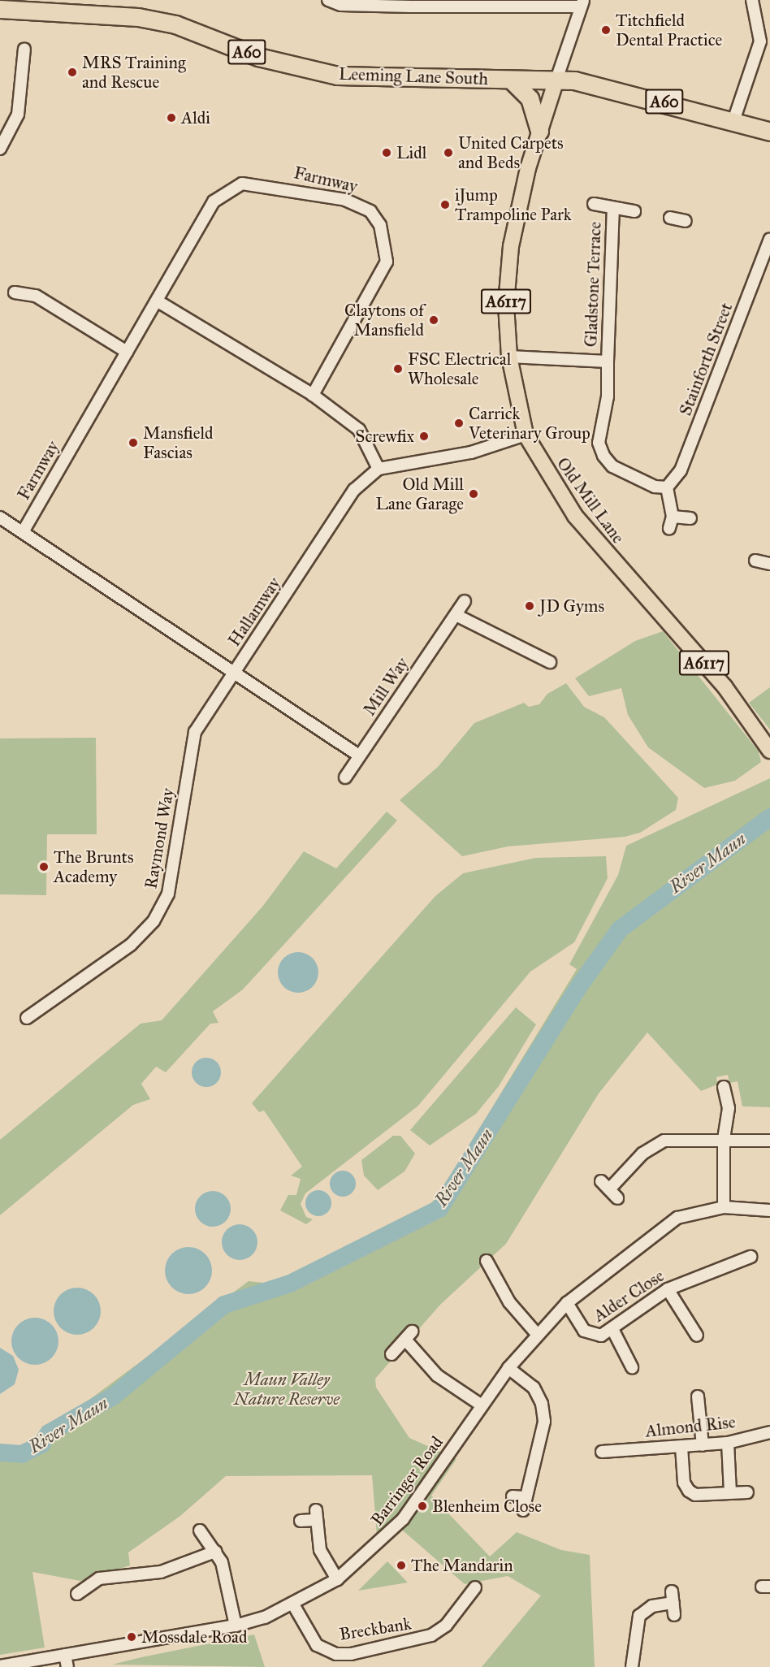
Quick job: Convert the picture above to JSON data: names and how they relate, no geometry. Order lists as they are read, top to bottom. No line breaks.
{"streets":{"highway":["A60","Leeming Lane South"],"main road":["A6117","Old Mill Lane"],"street":["Farmway","Gladstone Terrace","Stainforth Street","Hallamway","Mill Way","Raymond Way","Alder Close","Almond Rise","Barringer Road","Breckbank"]},"crossings":[["Leeming Lane South","Old Mill Lane"],["Farmway","Hallamway"],["Gladstone Terrace","Stainforth Street"],["Gladstone Terrace","Old Mill Lane"],["Hallamway","Raymond Way"],["Alder Close","Barringer Road"],["Barringer Road","Breckbank"]],"water":["River Maun"],"parks":["Maun Valley Nature Reserve"],"places":["Titchfield Dental Practice","MRS Training and Rescue","Aldi","Lidl","United Carpets and Beds","iJump Trampoline Park","Claytons of Mansfield","FSC Electrical Wholesale","Carrick Veterinary Group","Screwfix","Mansfield Fascias","Old Mill Lane Garage","JD Gyms","The Brunts Academy","Blenheim Close","The Mandarin","Mossdale Road"]}
